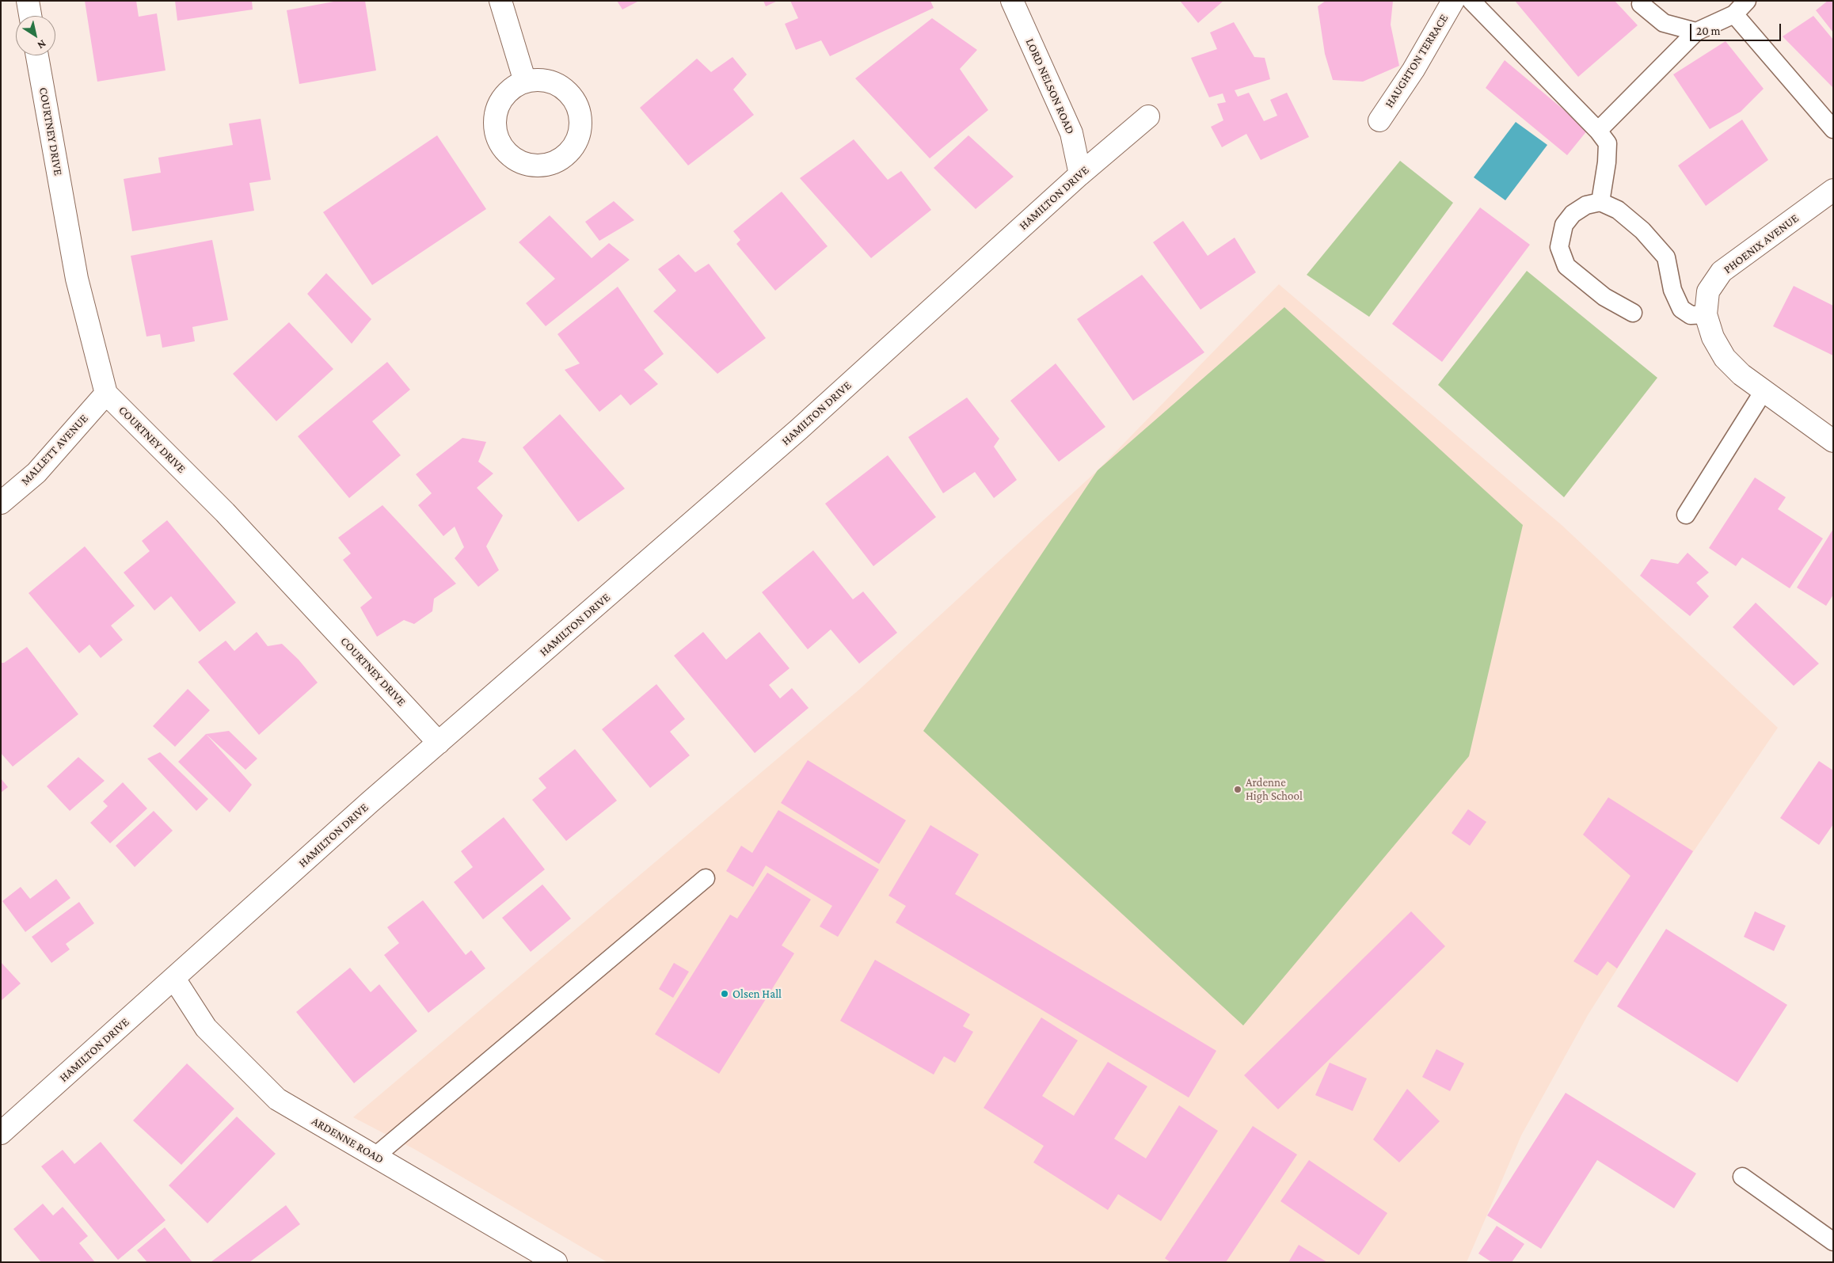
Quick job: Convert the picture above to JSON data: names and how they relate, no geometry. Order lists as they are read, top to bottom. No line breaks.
{"streets":{"street":["HAUGHTON TERRACE","LORD NELSON ROAD","COURTNEY DRIVE","HAMILTON DRIVE","PHOENIX AVENUE","MALLETT AVENUE","ARDENNE ROAD"]},"crossings":[["LORD NELSON ROAD","HAMILTON DRIVE"],["COURTNEY DRIVE","HAMILTON DRIVE"],["COURTNEY DRIVE","MALLETT AVENUE"],["HAMILTON DRIVE","ARDENNE ROAD"]],"places":["Ardenne High School","Olsen Hall"],"scale_bar":"20 m","north":"bottom right"}
